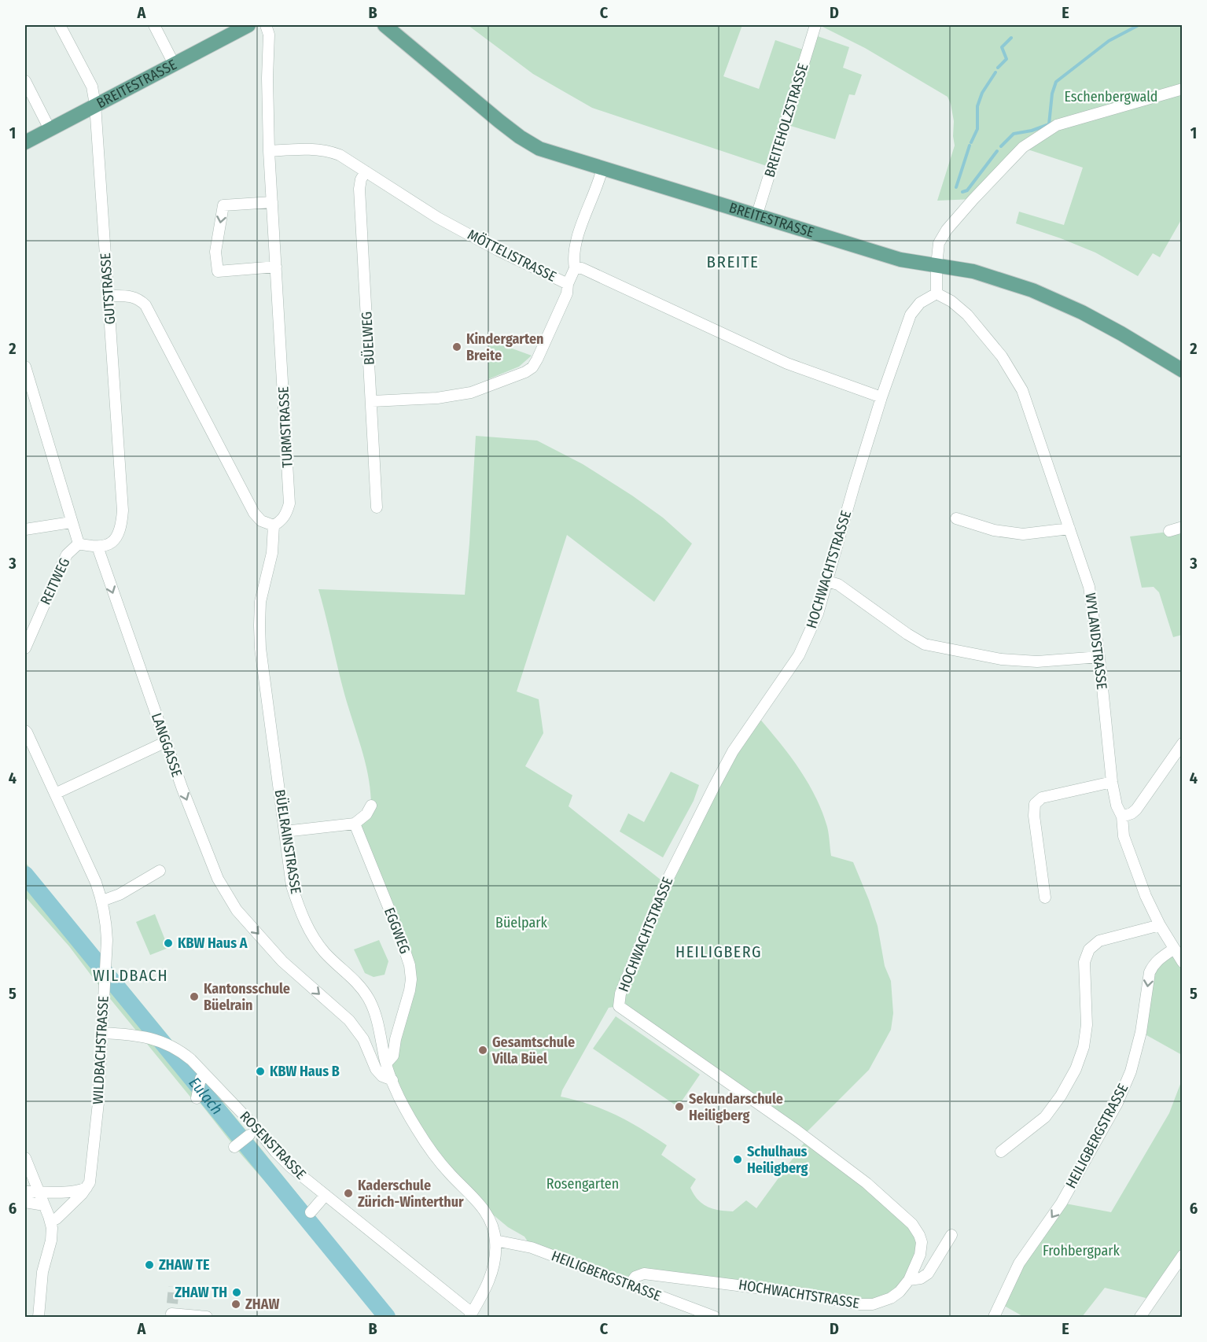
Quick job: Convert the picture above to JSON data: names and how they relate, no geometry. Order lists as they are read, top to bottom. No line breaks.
{"streets":{"main road":["BREITESTRASSE"],"street":["BREITEHOLZSTRASSE","MÖTTELISTRASSE","GUTSTRASSE","BÜELWEG","TURMSTRASSE","HOCHWACHTSTRASSE","REITWEG","WYLANDSTRASSE","LANGGASSE","BÜELRAINSTRASSE","EGGWEG","WILDBACHSTRASSE","HEILIGBERGSTRASSE","ROSENSTRASSE"]},"crossings":[["BREITESTRASSE","BREITEHOLZSTRASSE"],["BREITESTRASSE","GUTSTRASSE"],["MÖTTELISTRASSE","BÜELWEG"],["MÖTTELISTRASSE","TURMSTRASSE"],["MÖTTELISTRASSE","HOCHWACHTSTRASSE"],["GUTSTRASSE","LANGGASSE"],["TURMSTRASSE","BÜELRAINSTRASSE"],["HOCHWACHTSTRASSE","WYLANDSTRASSE"],["HOCHWACHTSTRASSE","HEILIGBERGSTRASSE"],["WYLANDSTRASSE","HEILIGBERGSTRASSE"],["LANGGASSE","BÜELRAINSTRASSE"],["BÜELRAINSTRASSE","EGGWEG"],["BÜELRAINSTRASSE","HEILIGBERGSTRASSE"],["WILDBACHSTRASSE","ROSENSTRASSE"]],"one_way":["LANGGASSE","HEILIGBERGSTRASSE"],"districts":["BREITE","HEILIGBERG","WILDBACH"],"water":["Eulach"],"parks":["Eschenbergwald","Büelpark","Rosengarten","Frohbergpark"],"places":["Kindergarten Breite","KBW Haus A","Kantonsschule Büelrain","Gesamtschule Villa Büel","KBW Haus B","Sekundarschule Heiligberg","Schulhaus Heiligberg","Kaderschule Zürich-Winterthur","ZHAW TE","ZHAW TH","ZHAW"],"grid":{"columns":["A","B","C","D","E"],"rows":["1","2","3","4","5","6"]}}
